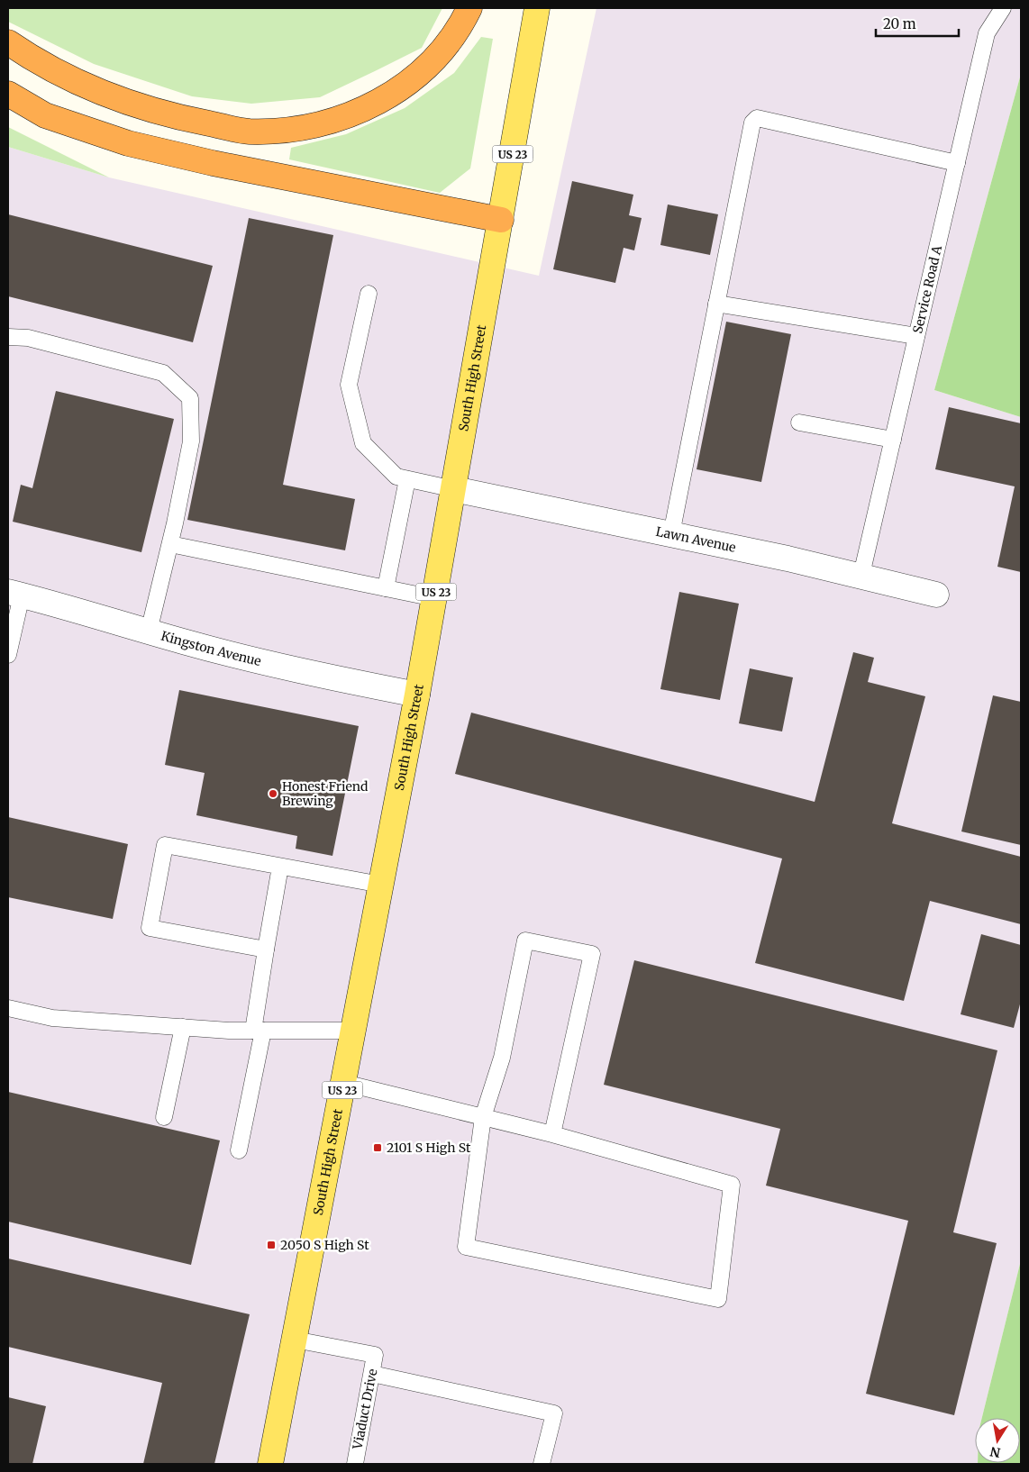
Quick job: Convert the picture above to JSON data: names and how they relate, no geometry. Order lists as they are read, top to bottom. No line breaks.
{"streets":{"main road":["US 23","South High Street"],"street":["Lawn Avenue","Kingston Avenue"],"lane":["Service Road A","Viaduct Drive"]},"crossings":[["Service Road A","Lawn Avenue"],["South High Street","Lawn Avenue"],["South High Street","Kingston Avenue"],["South High Street","Viaduct Drive"]],"places":{"other":["Honest Friend Brewing"],"transit":["2101 S High St","2050 S High St"]},"scale_bar":"20 m","north":"bottom"}
